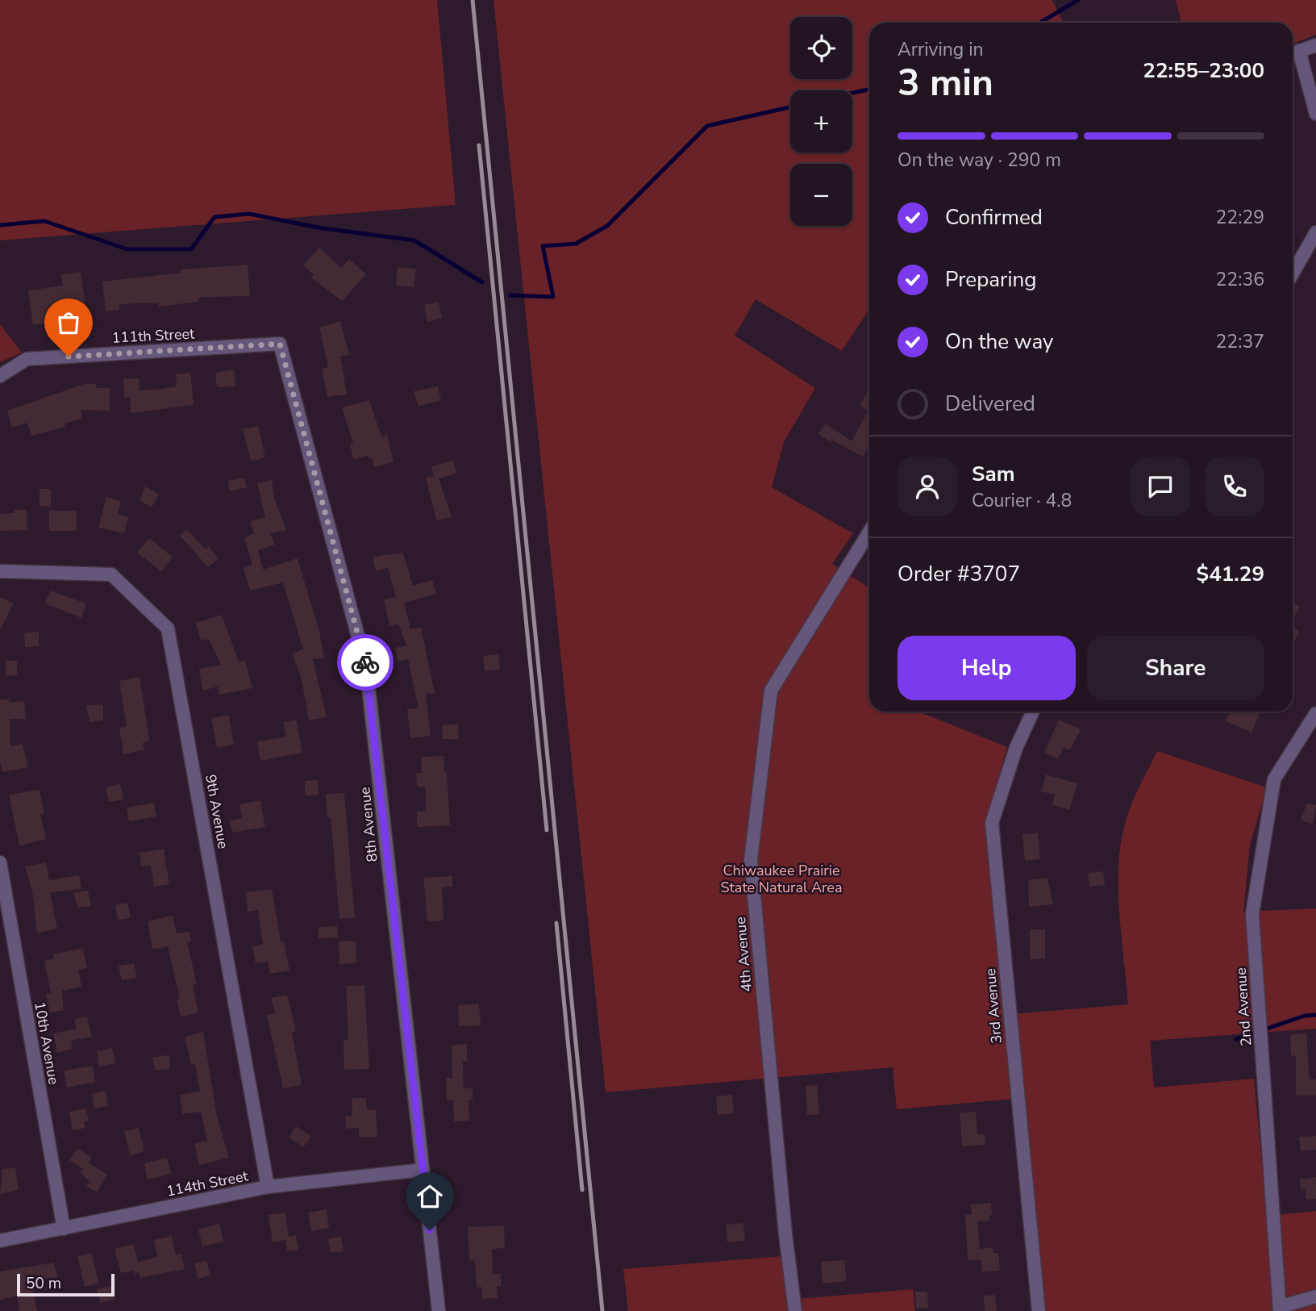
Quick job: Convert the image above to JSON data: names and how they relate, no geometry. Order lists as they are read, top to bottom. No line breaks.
{"streets":{"street":["111th Street","9th Avenue","8th Avenue","4th Avenue","3rd Avenue","2nd Avenue","10th Avenue","114th Street"]},"crossings":[["111th Street","8th Avenue"],["9th Avenue","114th Street"],["8th Avenue","114th Street"],["10th Avenue","114th Street"]],"parks":["Chiwaukee Prairie State Natural Area"],"scale_bar":"50 m","page":{"map_buttons":["+","−"],"heading":["3 min","Arriving in","22:55–23:00"],"panel":["Sam","Courier · 4.8","Order #3707","$41.29"],"bar":"On the way · 290 m","list":[["Confirmed","22:29"],["Preparing","22:36"],["On the way","22:37"],"Delivered"],"buttons":["Help","Share"],"scale":"50 m"}}
